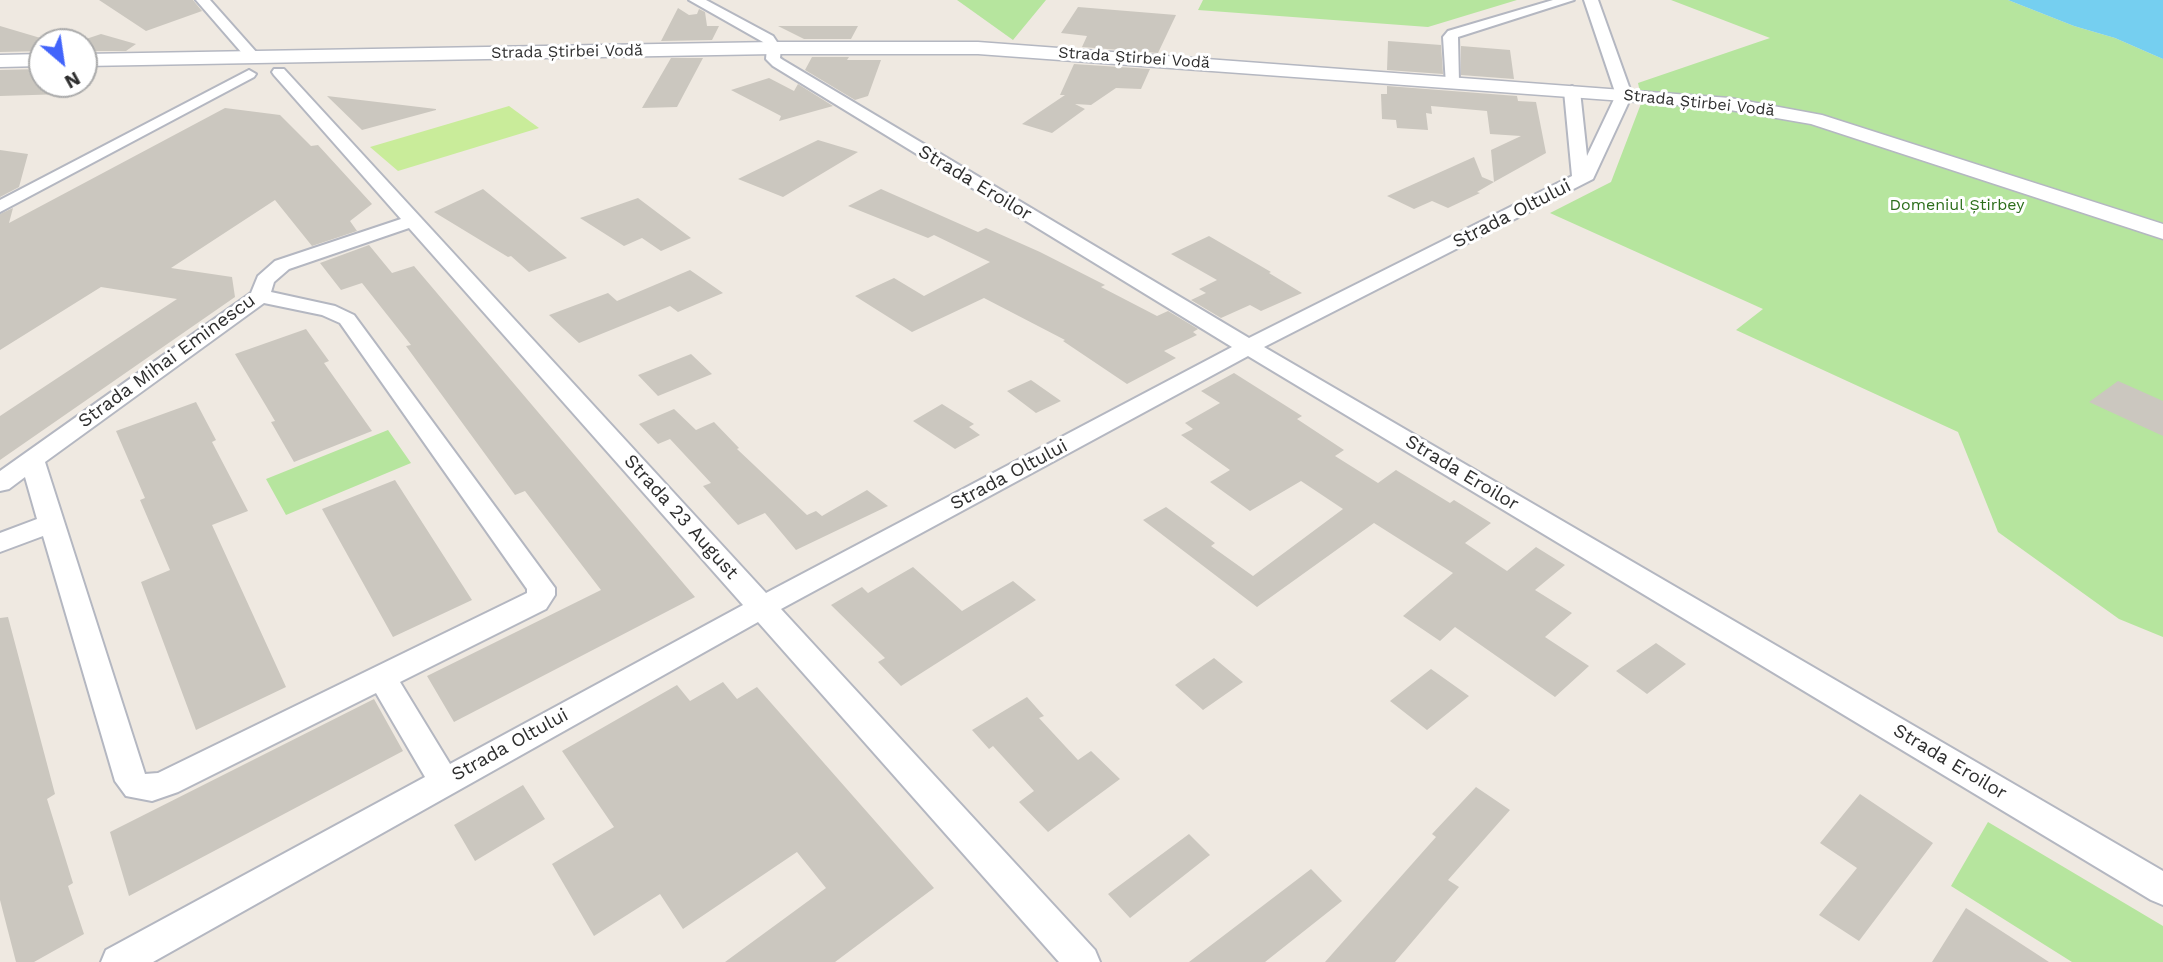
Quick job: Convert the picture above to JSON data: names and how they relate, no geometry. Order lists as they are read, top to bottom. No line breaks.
{"streets":{"street":["Strada Știrbei Vodă","Strada Eroilor","Strada Oltului","Strada Mihai Eminescu","Strada 23 August"]},"crossings":[["Strada Știrbei Vodă","Strada Eroilor"],["Strada Știrbei Vodă","Strada Oltului"],["Strada Eroilor","Strada Oltului"],["Strada Oltului","Strada 23 August"],["Strada Mihai Eminescu","Strada 23 August"]],"parks":["Domeniul Știrbey"],"north":"bottom right"}
